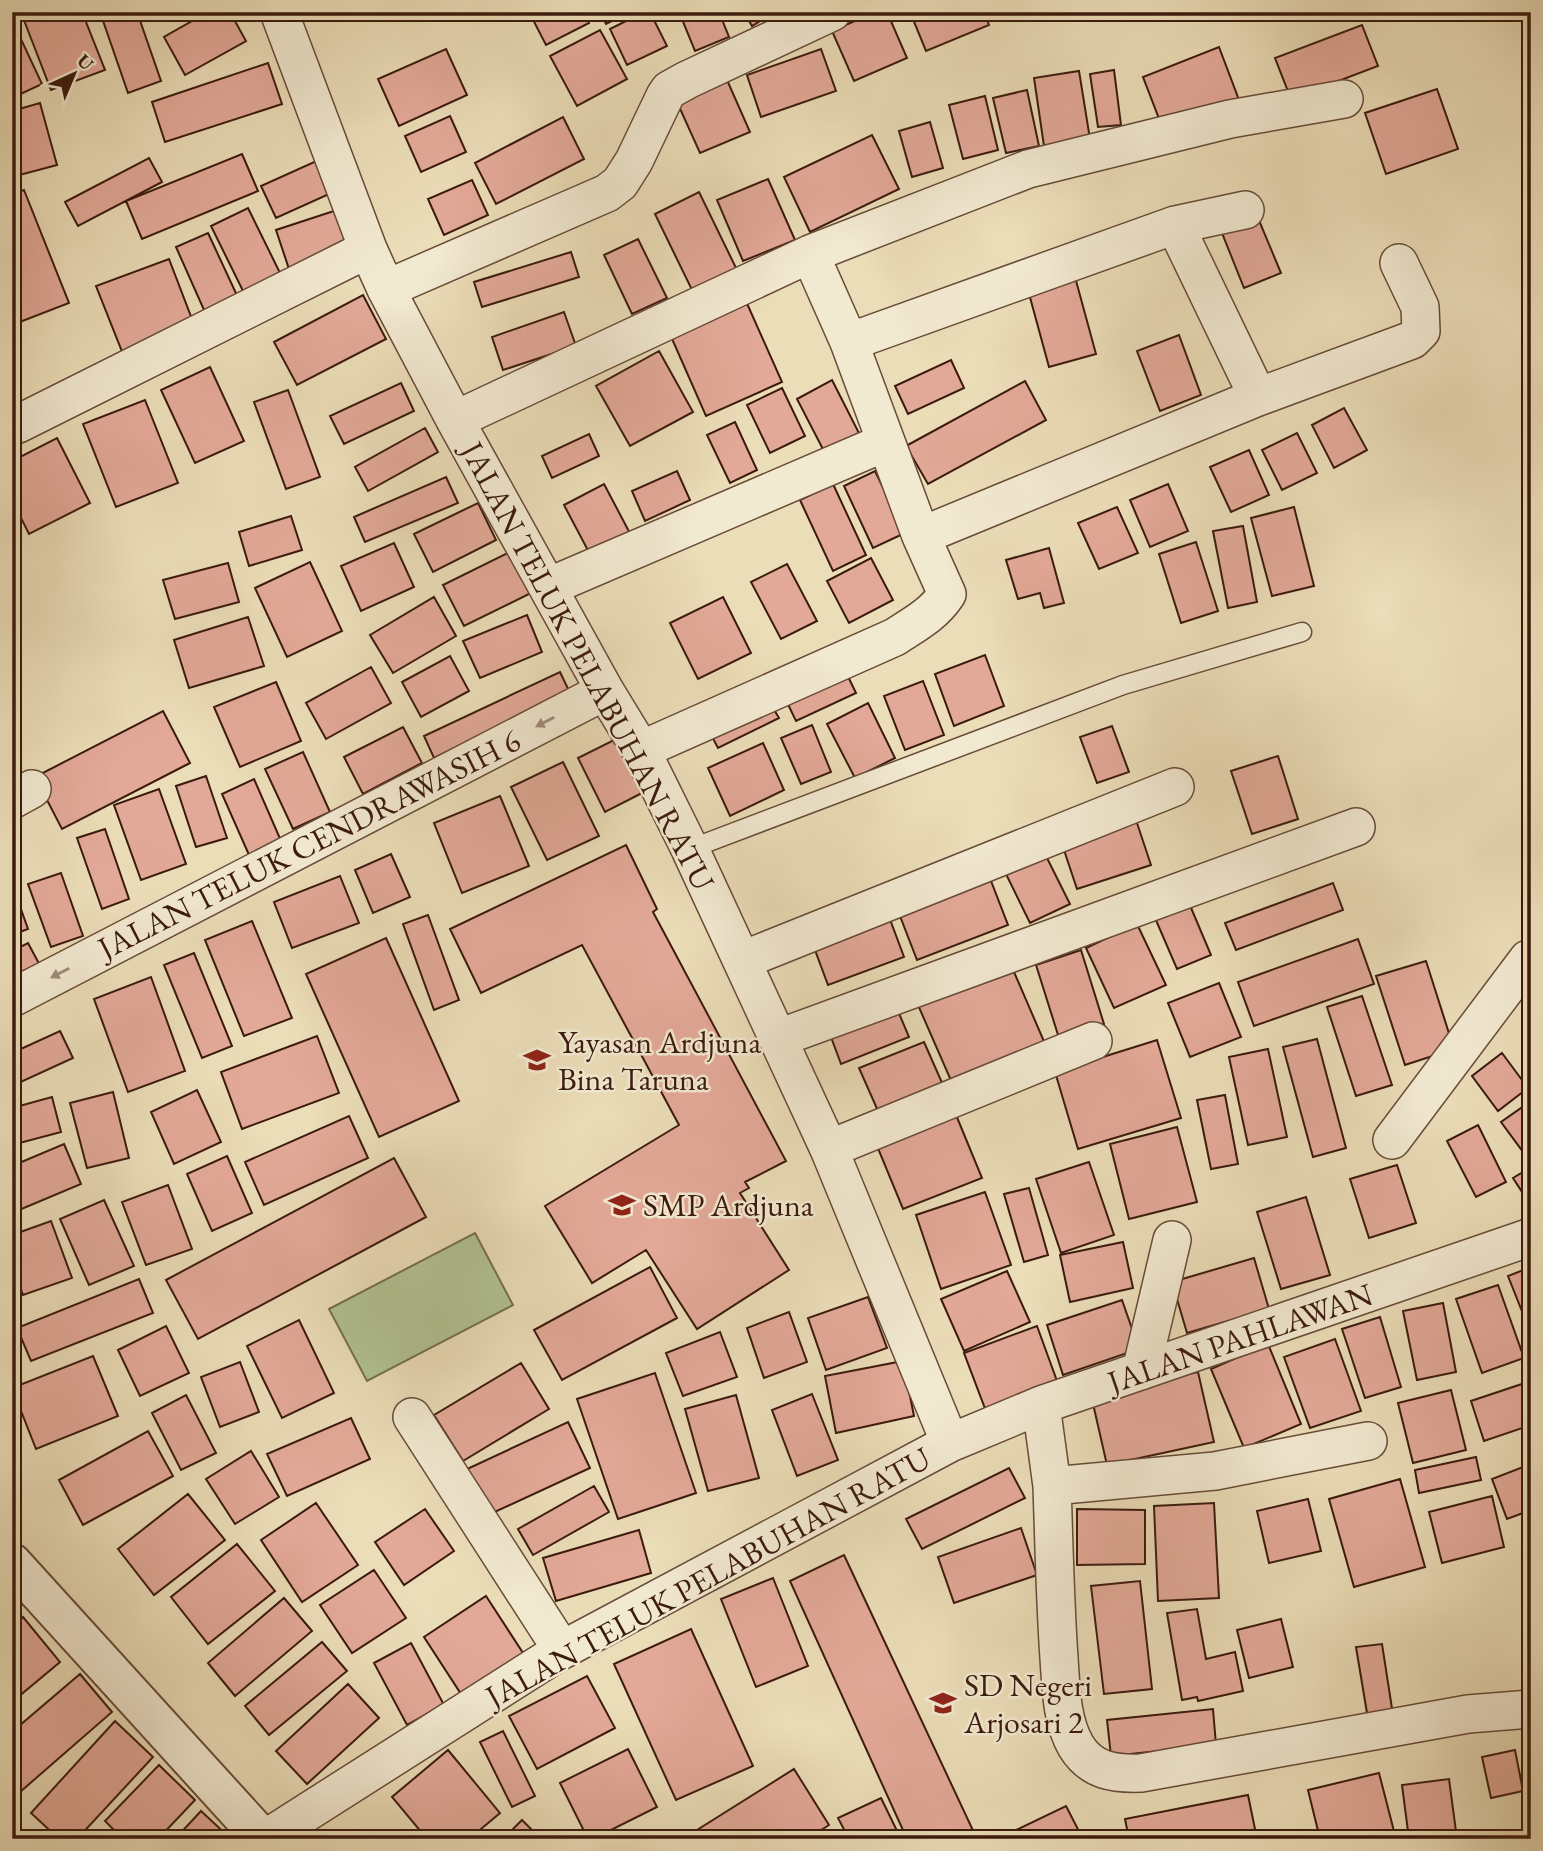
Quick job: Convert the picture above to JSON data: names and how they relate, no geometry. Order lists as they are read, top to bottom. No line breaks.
{"streets":{"street":["JALAN TELUK PELABUHAN RATU","JALAN TELUK CENDRAWASIH 6","JALAN PAHLAWAN"]},"crossings":[["JALAN TELUK PELABUHAN RATU","JALAN TELUK CENDRAWASIH 6"],["JALAN TELUK PELABUHAN RATU","JALAN PAHLAWAN"]],"one_way":["JALAN TELUK CENDRAWASIH 6"],"places":{"school or university":["Yayasan Ardjuna Bina Taruna","SMP Ardjuna","SD Negeri Arjosari 2"]},"north":"top right"}
